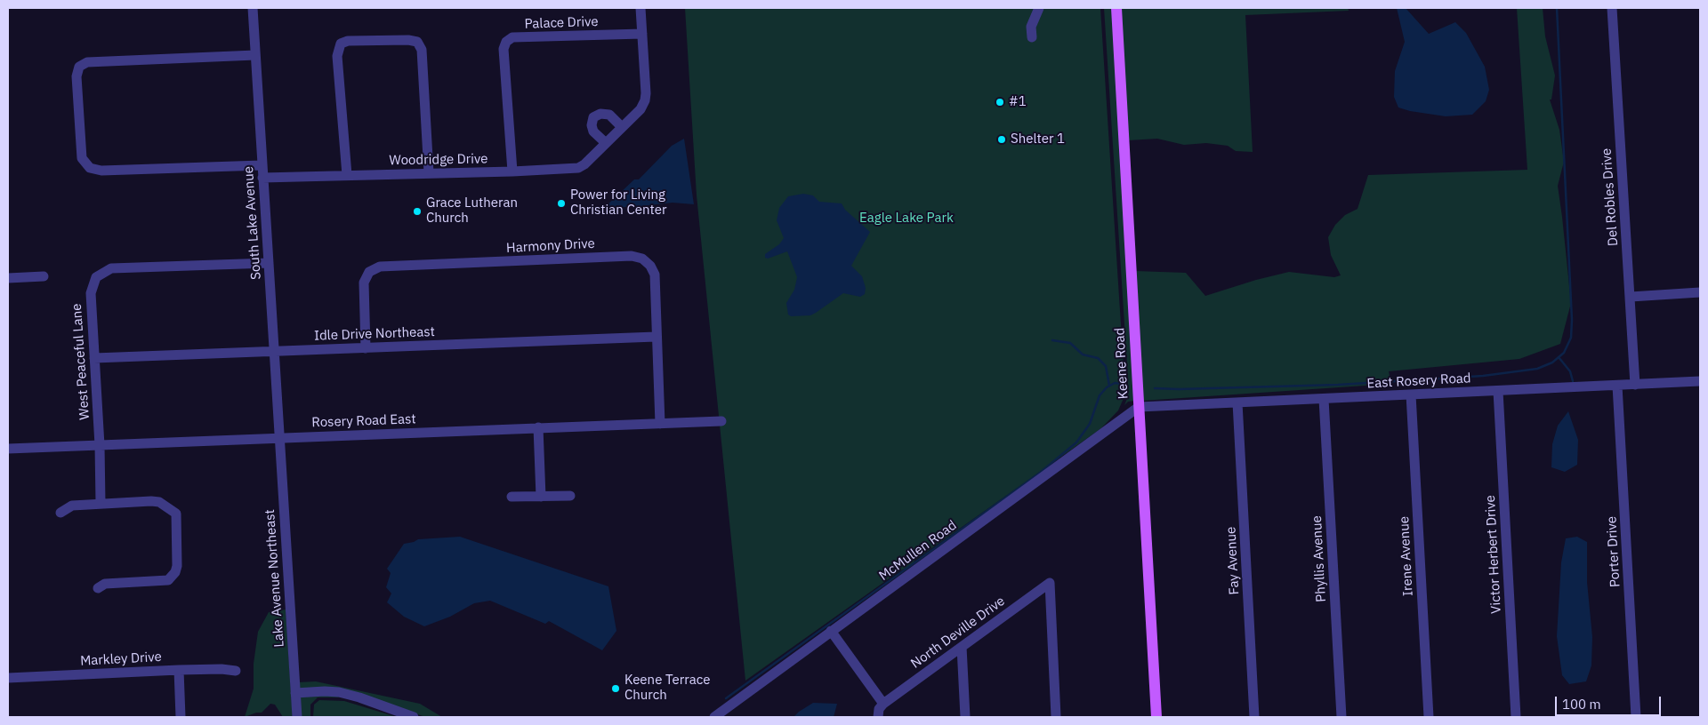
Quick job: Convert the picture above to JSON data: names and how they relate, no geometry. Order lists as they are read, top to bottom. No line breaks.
{"streets":{"main road":["Keene Road"],"street":["Palace Drive","Woodridge Drive","Del Robles Drive","South Lake Avenue","Harmony Drive","Idle Drive Northeast","West Peaceful Lane","East Rosery Road","Rosery Road East","McMullen Road","Porter Drive","Victor Herbert Drive","Irene Avenue","Phyllis Avenue","Fay Avenue","Lake Avenue Northeast","North Deville Drive","Markley Drive"]},"crossings":[["Palace Drive","Woodridge Drive"],["Woodridge Drive","South Lake Avenue"],["Del Robles Drive","East Rosery Road"],["South Lake Avenue","Idle Drive Northeast"],["South Lake Avenue","West Peaceful Lane"],["South Lake Avenue","Rosery Road East"],["South Lake Avenue","Lake Avenue Northeast"],["Harmony Drive","Idle Drive Northeast"],["Harmony Drive","Rosery Road East"],["Idle Drive Northeast","West Peaceful Lane"],["West Peaceful Lane","Rosery Road East"],["Keene Road","East Rosery Road"],["Keene Road","McMullen Road"],["East Rosery Road","McMullen Road"],["East Rosery Road","Porter Drive"],["East Rosery Road","Victor Herbert Drive"],["East Rosery Road","Irene Avenue"],["East Rosery Road","Phyllis Avenue"],["East Rosery Road","Fay Avenue"],["Rosery Road East","Lake Avenue Northeast"]],"parks":["Eagle Lake Park"],"places":["#1","Shelter 1","Power for Living Christian Center","Grace Lutheran Church","Keene Terrace Church"],"scale_bar":"100 m"}
